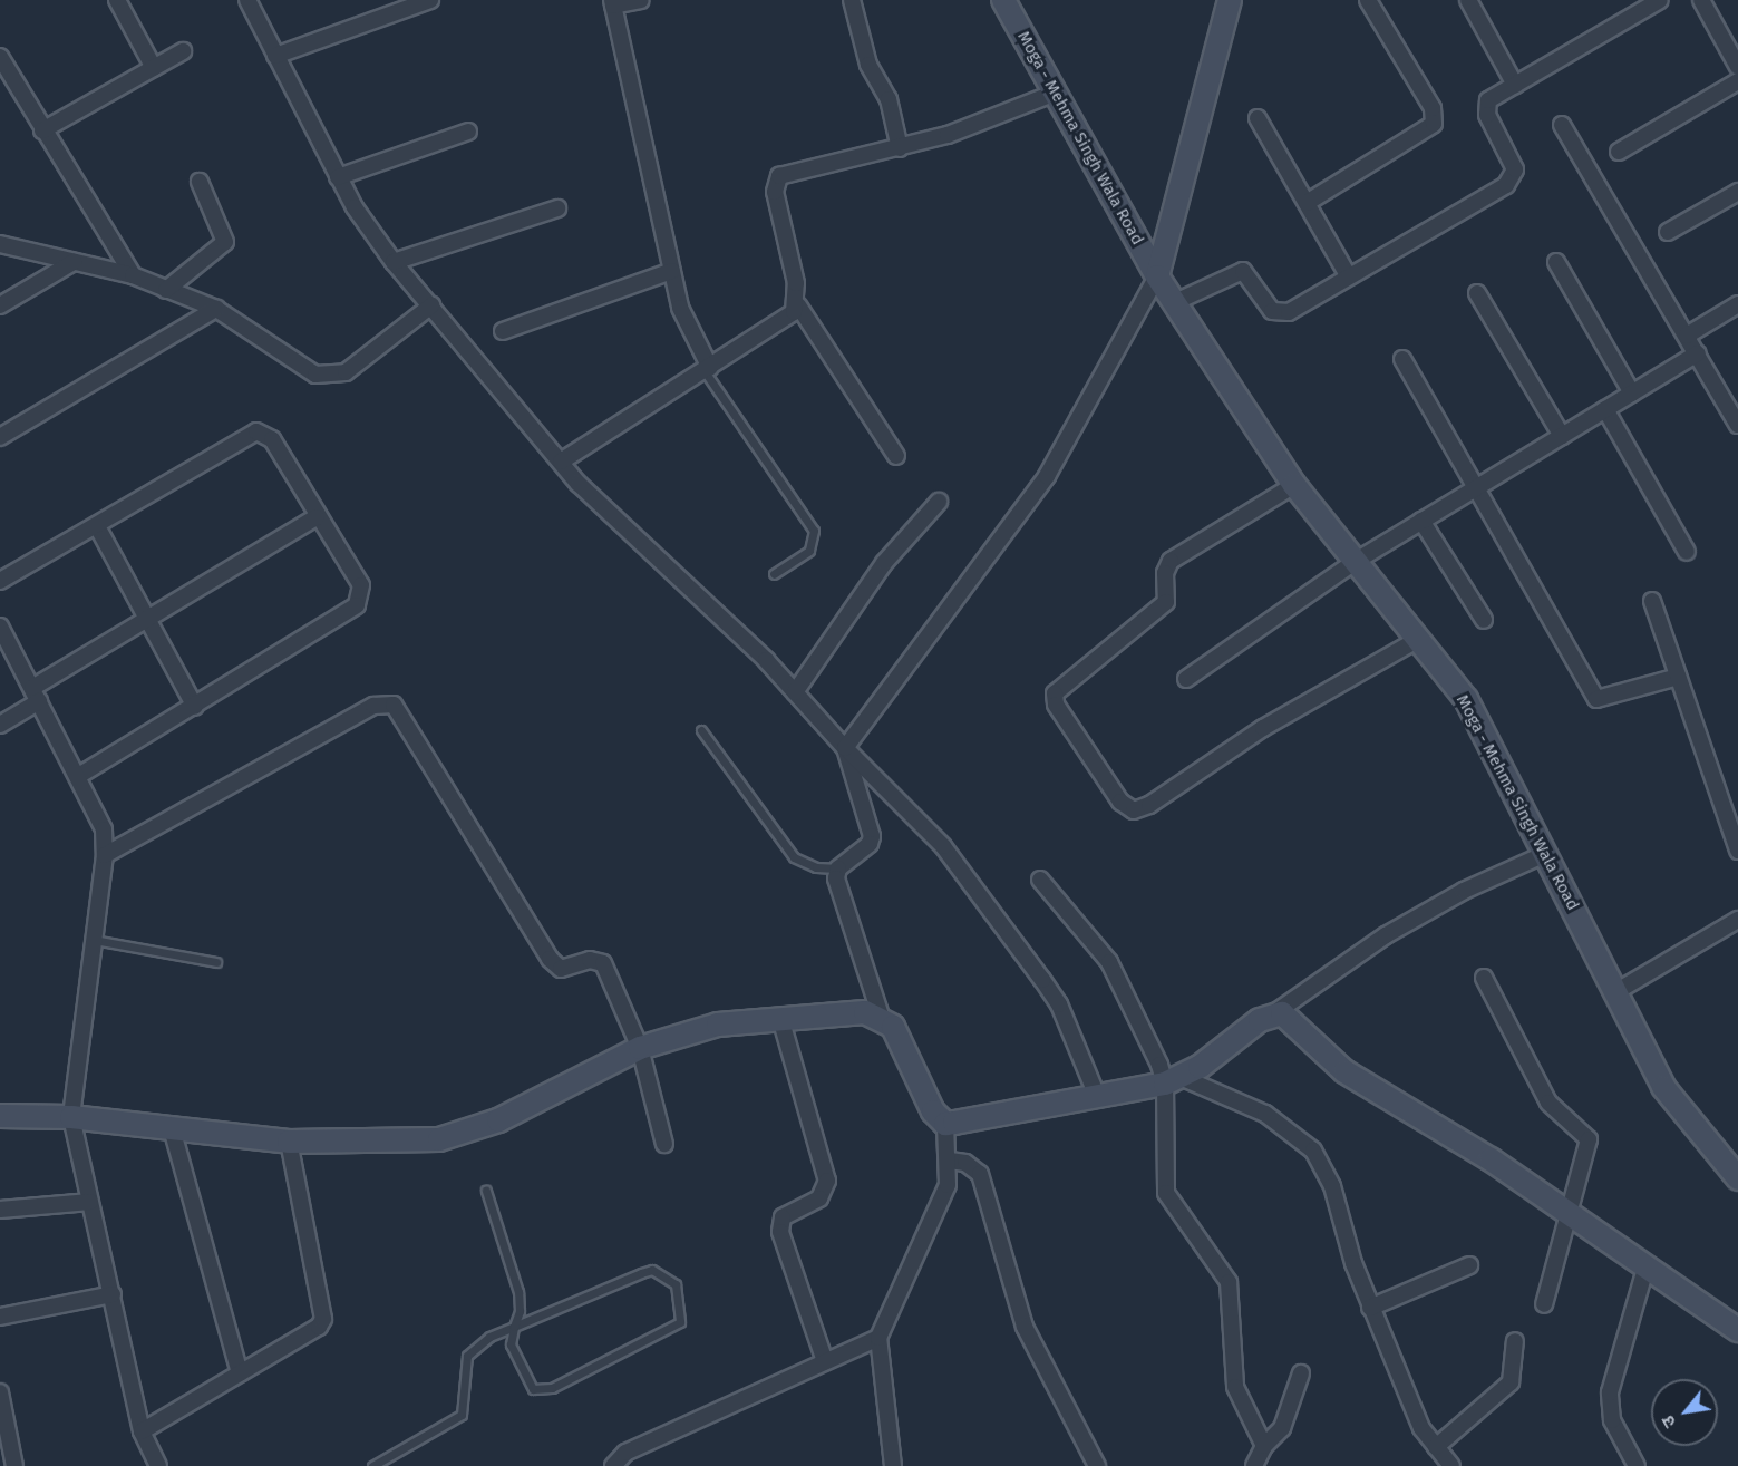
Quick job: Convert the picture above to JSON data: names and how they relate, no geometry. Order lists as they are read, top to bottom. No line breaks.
{"streets":{"street":["Moga - Mehma Singh Wala Road"]},"north":"bottom left"}
